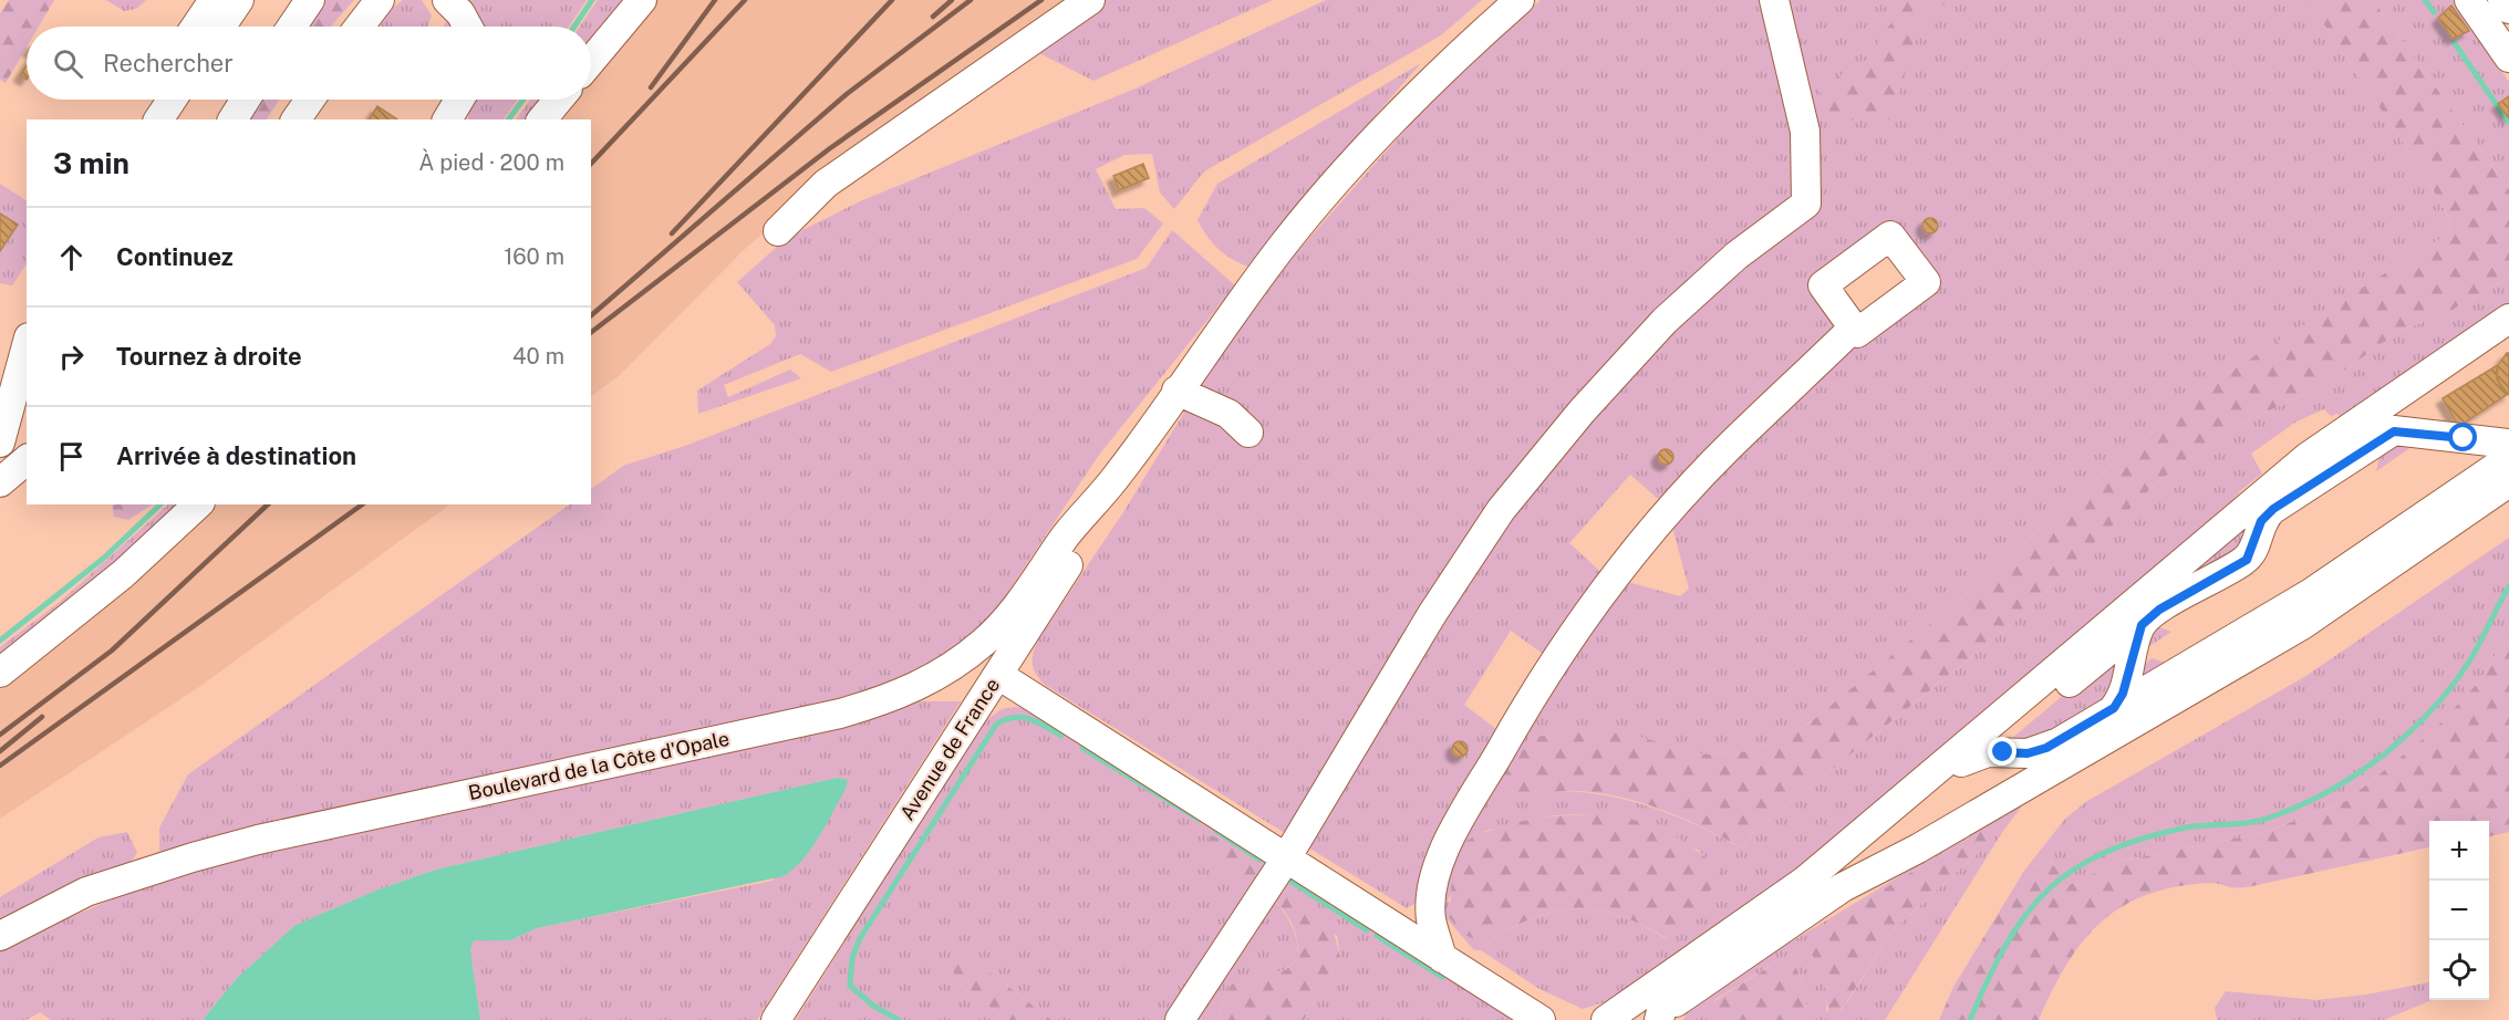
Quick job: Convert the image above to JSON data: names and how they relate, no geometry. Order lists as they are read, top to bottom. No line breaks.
{"streets":{"lane":["Avenue de France","Boulevard de la Côte d'Opale"]},"crossings":[["Avenue de France","Boulevard de la Côte d'Opale"]],"page":{"search":"Rechercher","heading":["3 min","À pied · 200 m"],"list":[["Continuez","160 m"],["Tournez à droite","40 m"],"Arrivée à destination"],"map_buttons":["+","−"]}}
